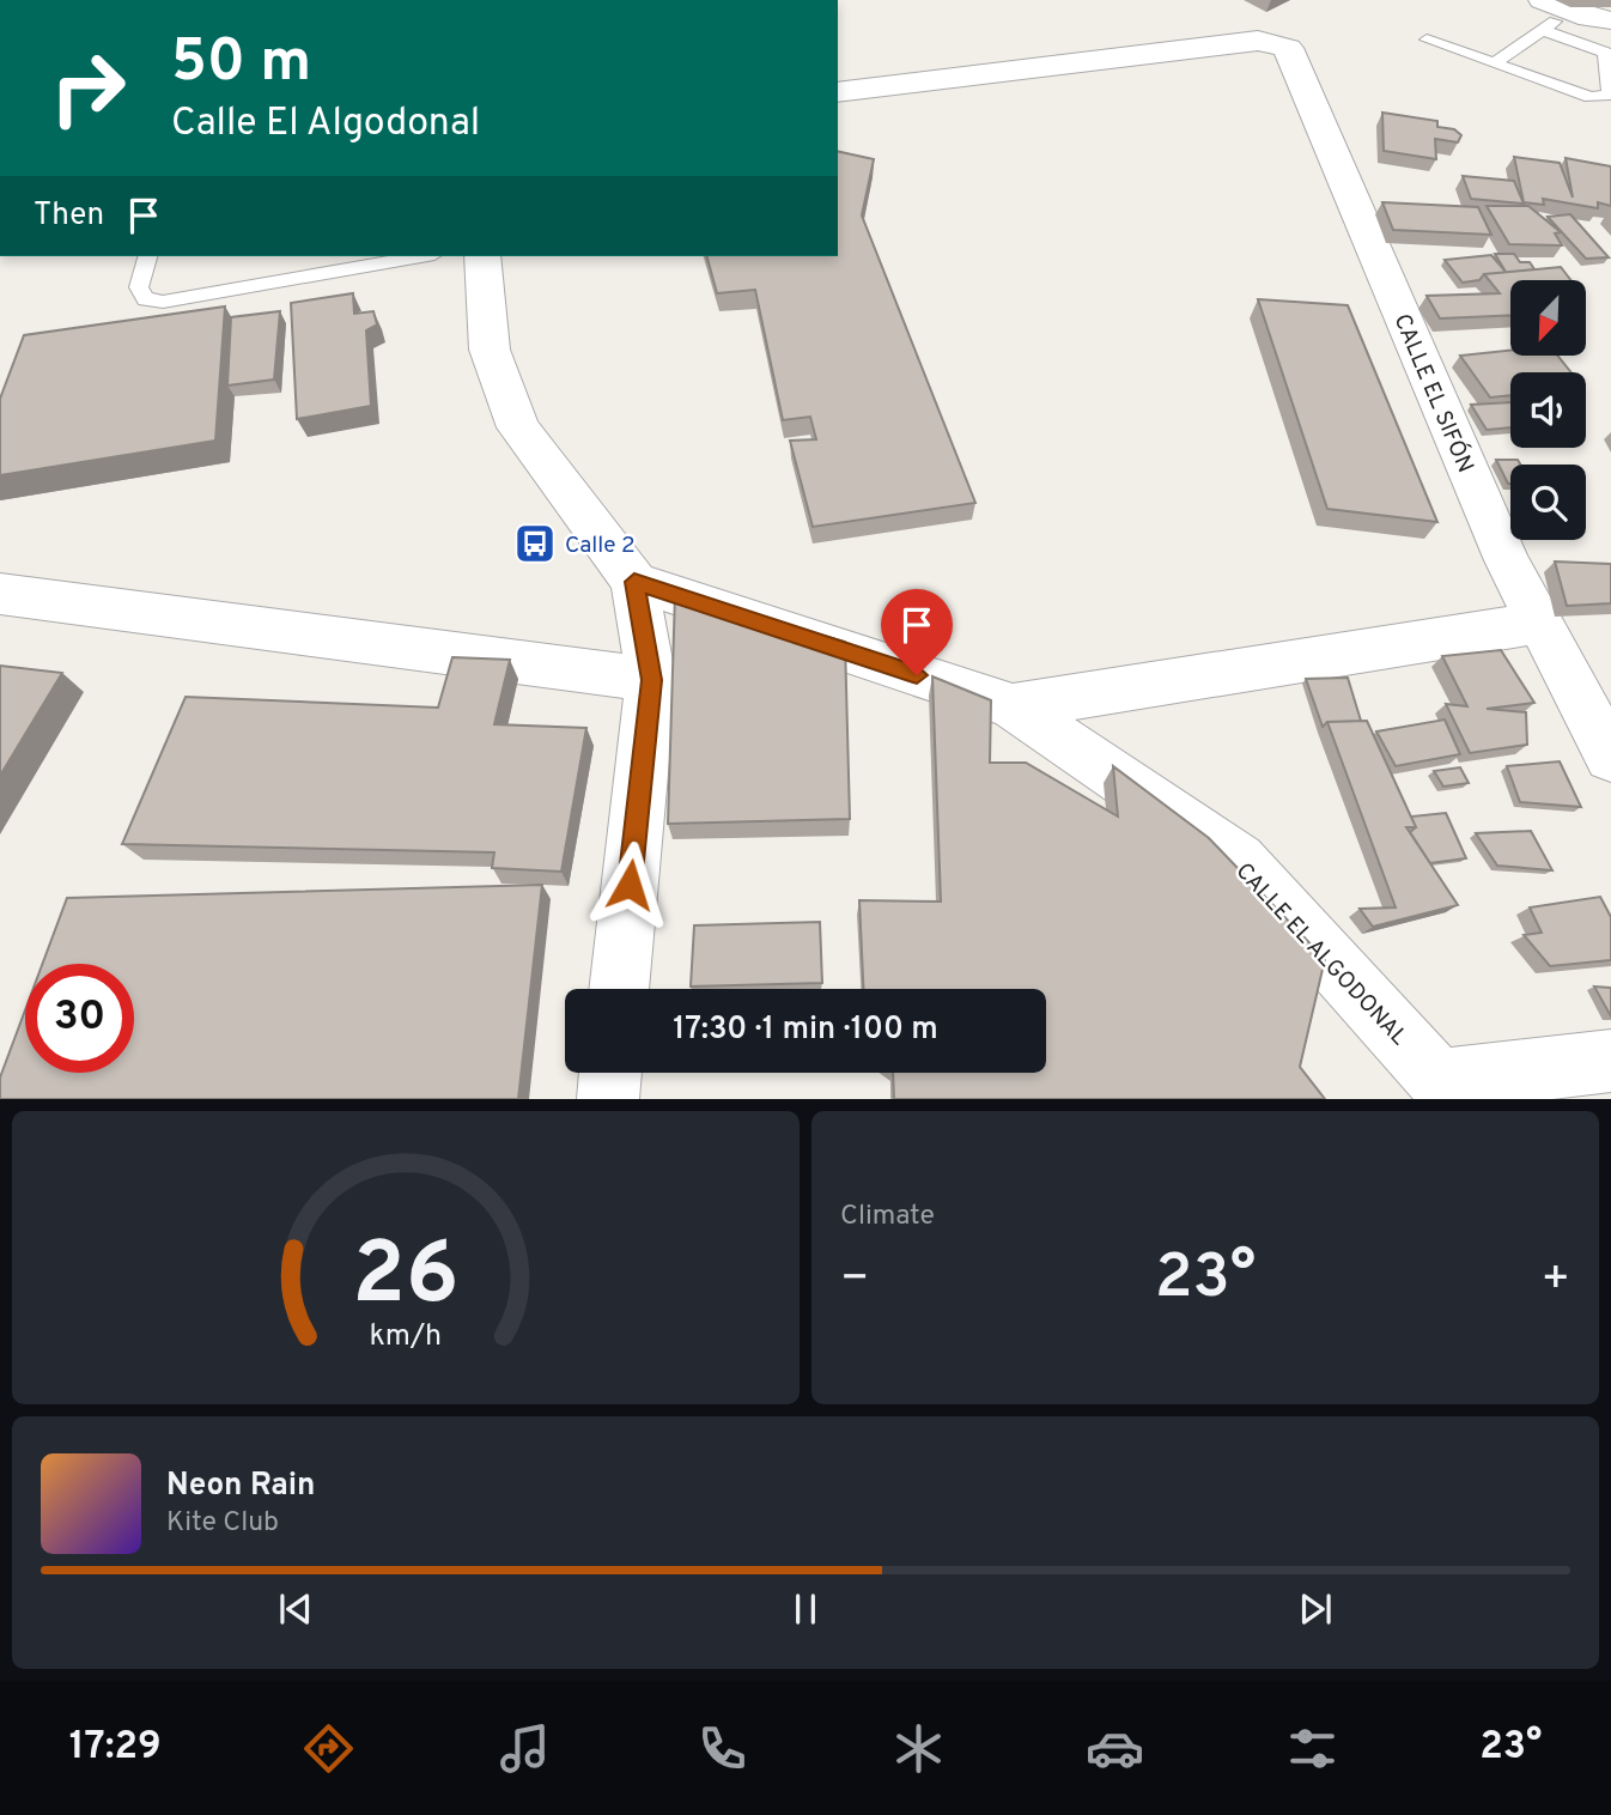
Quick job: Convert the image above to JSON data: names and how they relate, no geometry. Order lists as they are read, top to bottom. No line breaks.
{"streets":{"street":["CALLE EL SIFÓN","CALLE EL ALGODONAL"]},"places":{"bus stop":["Calle 2"]},"north":"bottom left","page":{"turn":["50 m","Calle El Algodonal"],"then":"Then","limit":"30","trip":"17:30 · 1 min · 100 m","tile":"Climate","heat":["−","23°","+"],"song":["Neon Rain","Kite Club"],"tabs":["17:29","23°"],"gauge":["26","km/h"]}}
